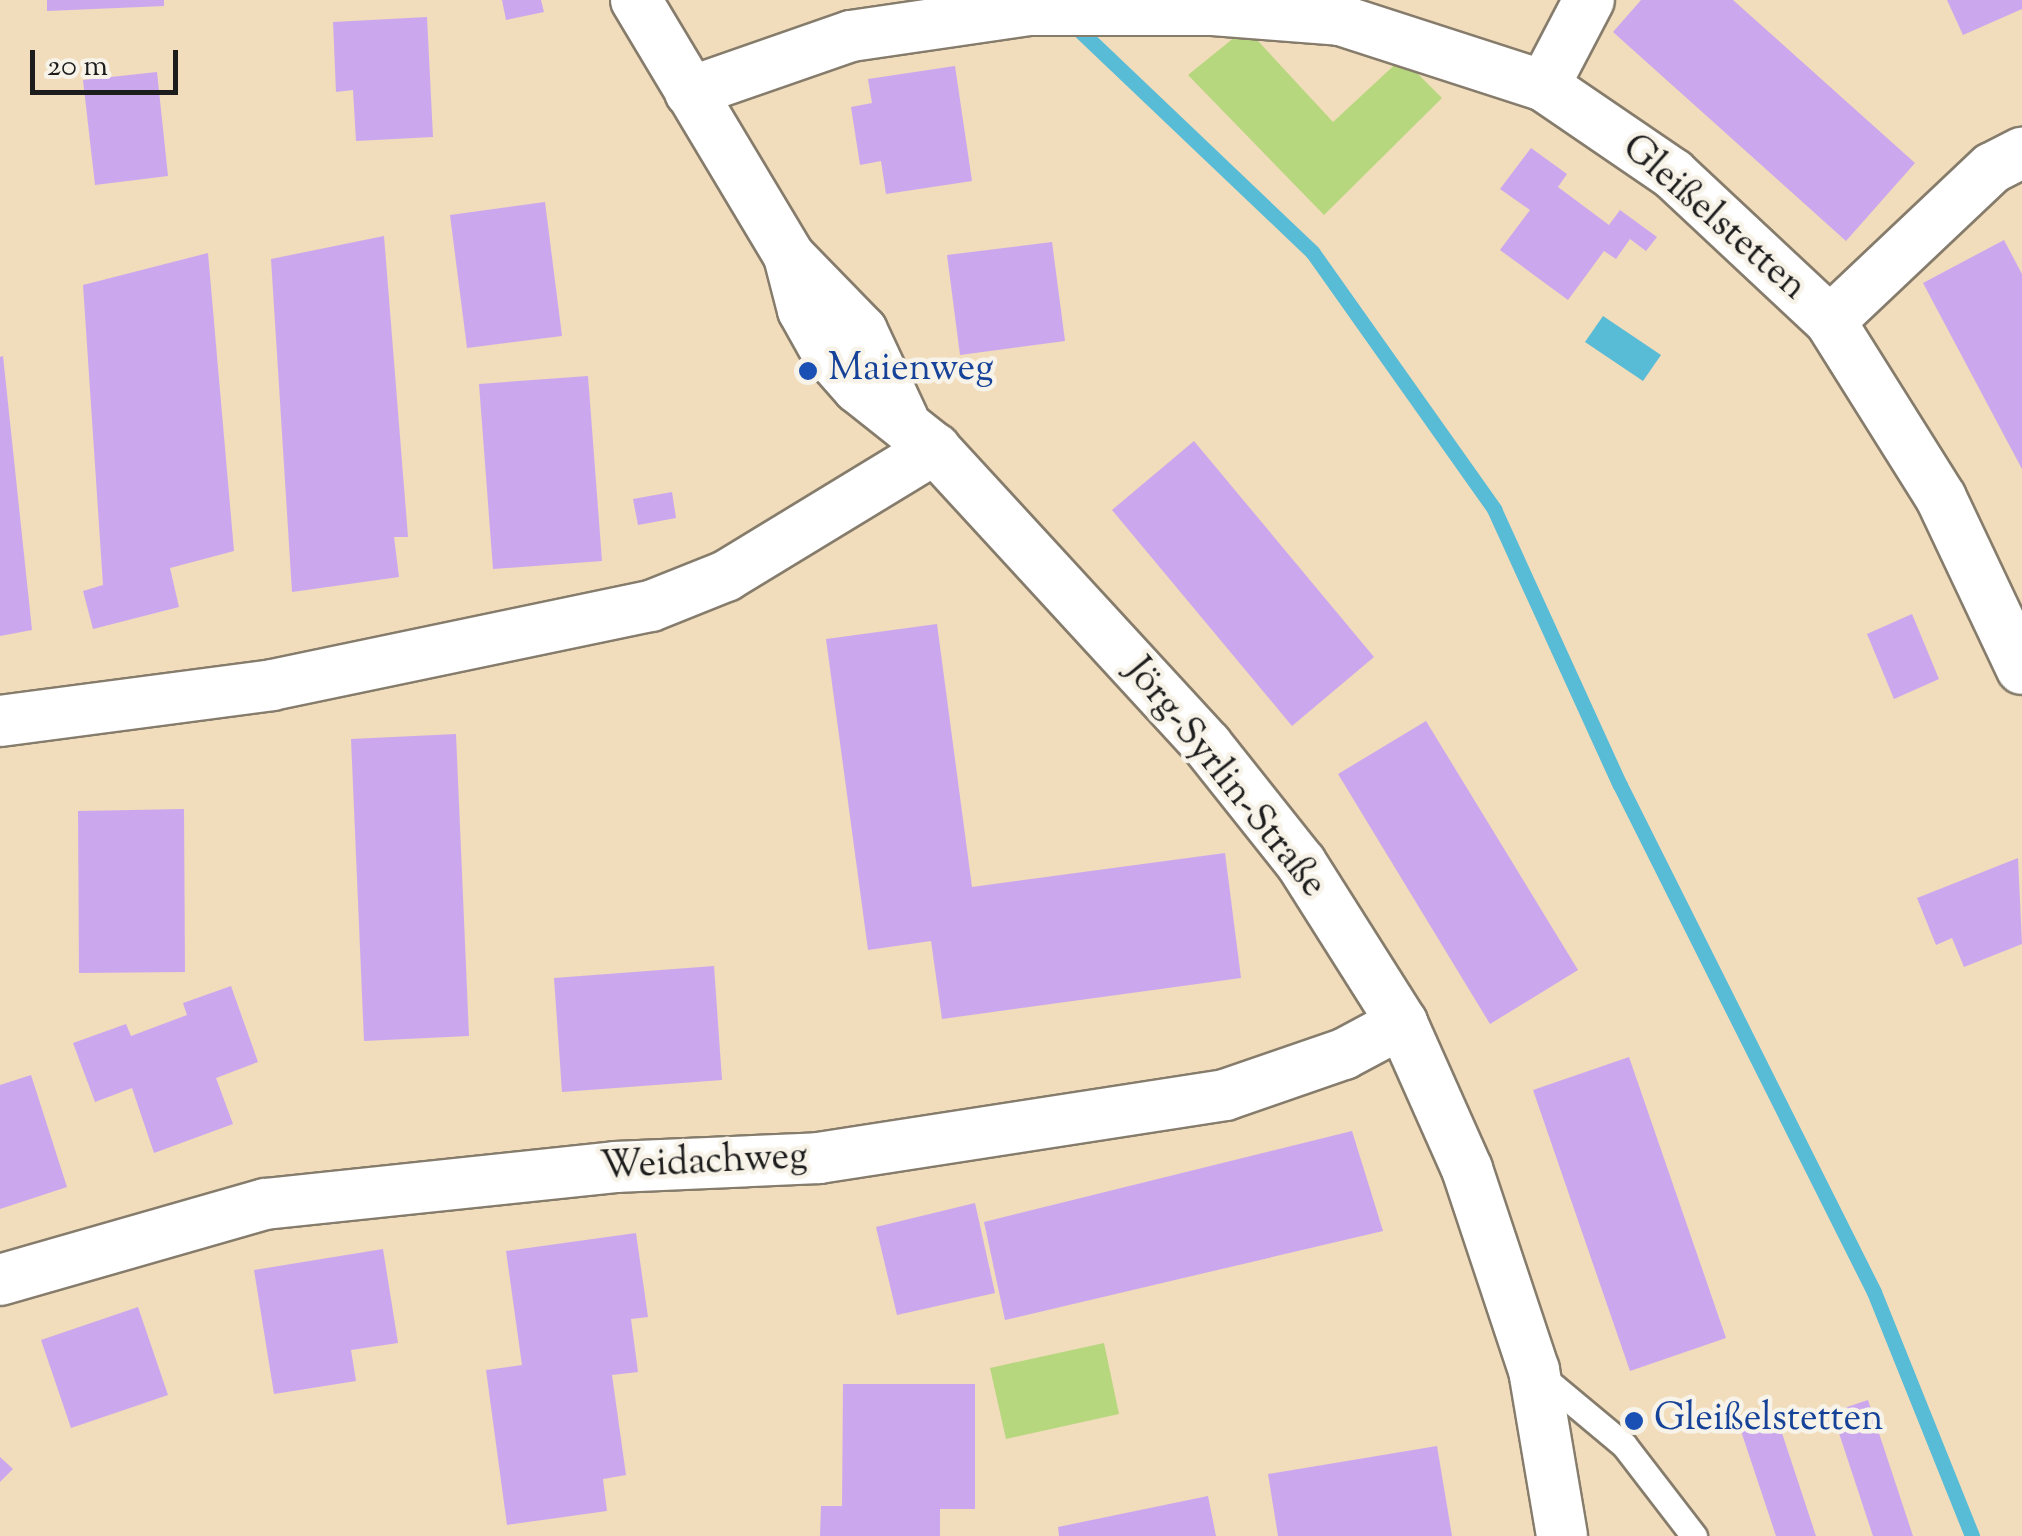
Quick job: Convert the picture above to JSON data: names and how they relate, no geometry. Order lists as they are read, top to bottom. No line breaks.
{"streets":{"street":["Gleißelstetten","Jörg-Syrlin-Straße","Weidachweg"]},"crossings":[["Gleißelstetten","Jörg-Syrlin-Straße"],["Jörg-Syrlin-Straße","Weidachweg"]],"places":["Maienweg","Gleißelstetten"],"scale_bar":"20 m"}
